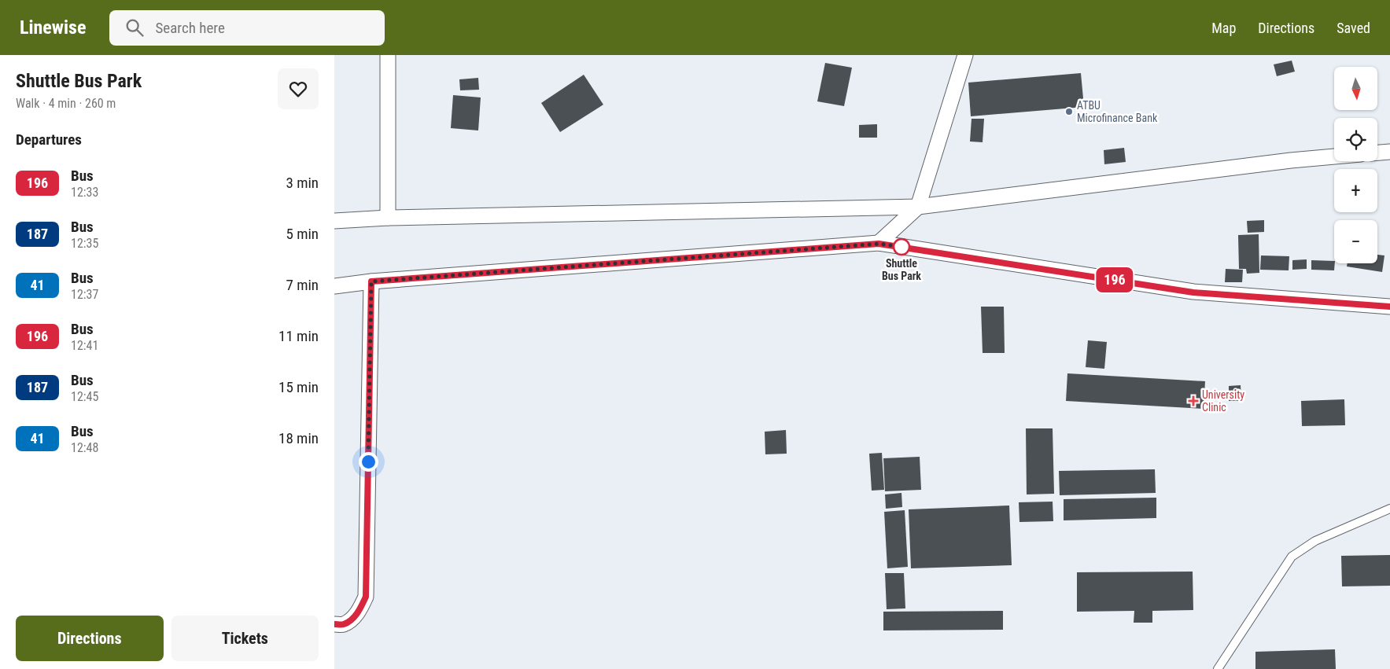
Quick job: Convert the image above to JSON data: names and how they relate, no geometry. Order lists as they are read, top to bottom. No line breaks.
{"places":{"other":["ATBU Microfinance Bank","Shuttle Bus Park"],"health":["University Clinic"]},"lines":["bus line 196"],"north":"bottom","page":{"header":"Linewise","search":"Search here","nav":["Map","Directions","Saved"],"heading":[["Shuttle Bus Park","Walk · 4 min · 260 m"],"Departures"],"on_map":"196","map_buttons":["+","−"],"list":[{"mark":"196","name":"Bus","note":"12:33","value":"3 min"},{"mark":"187","name":"Bus","note":"12:35","value":"5 min"},{"mark":"41","name":"Bus","note":"12:37","value":"7 min"},{"mark":"196","name":"Bus","note":"12:41","value":"11 min"},{"mark":"187","name":"Bus","note":"12:45","value":"15 min"},{"mark":"41","name":"Bus","note":"12:48","value":"18 min"}],"buttons":["Directions","Tickets"]}}
